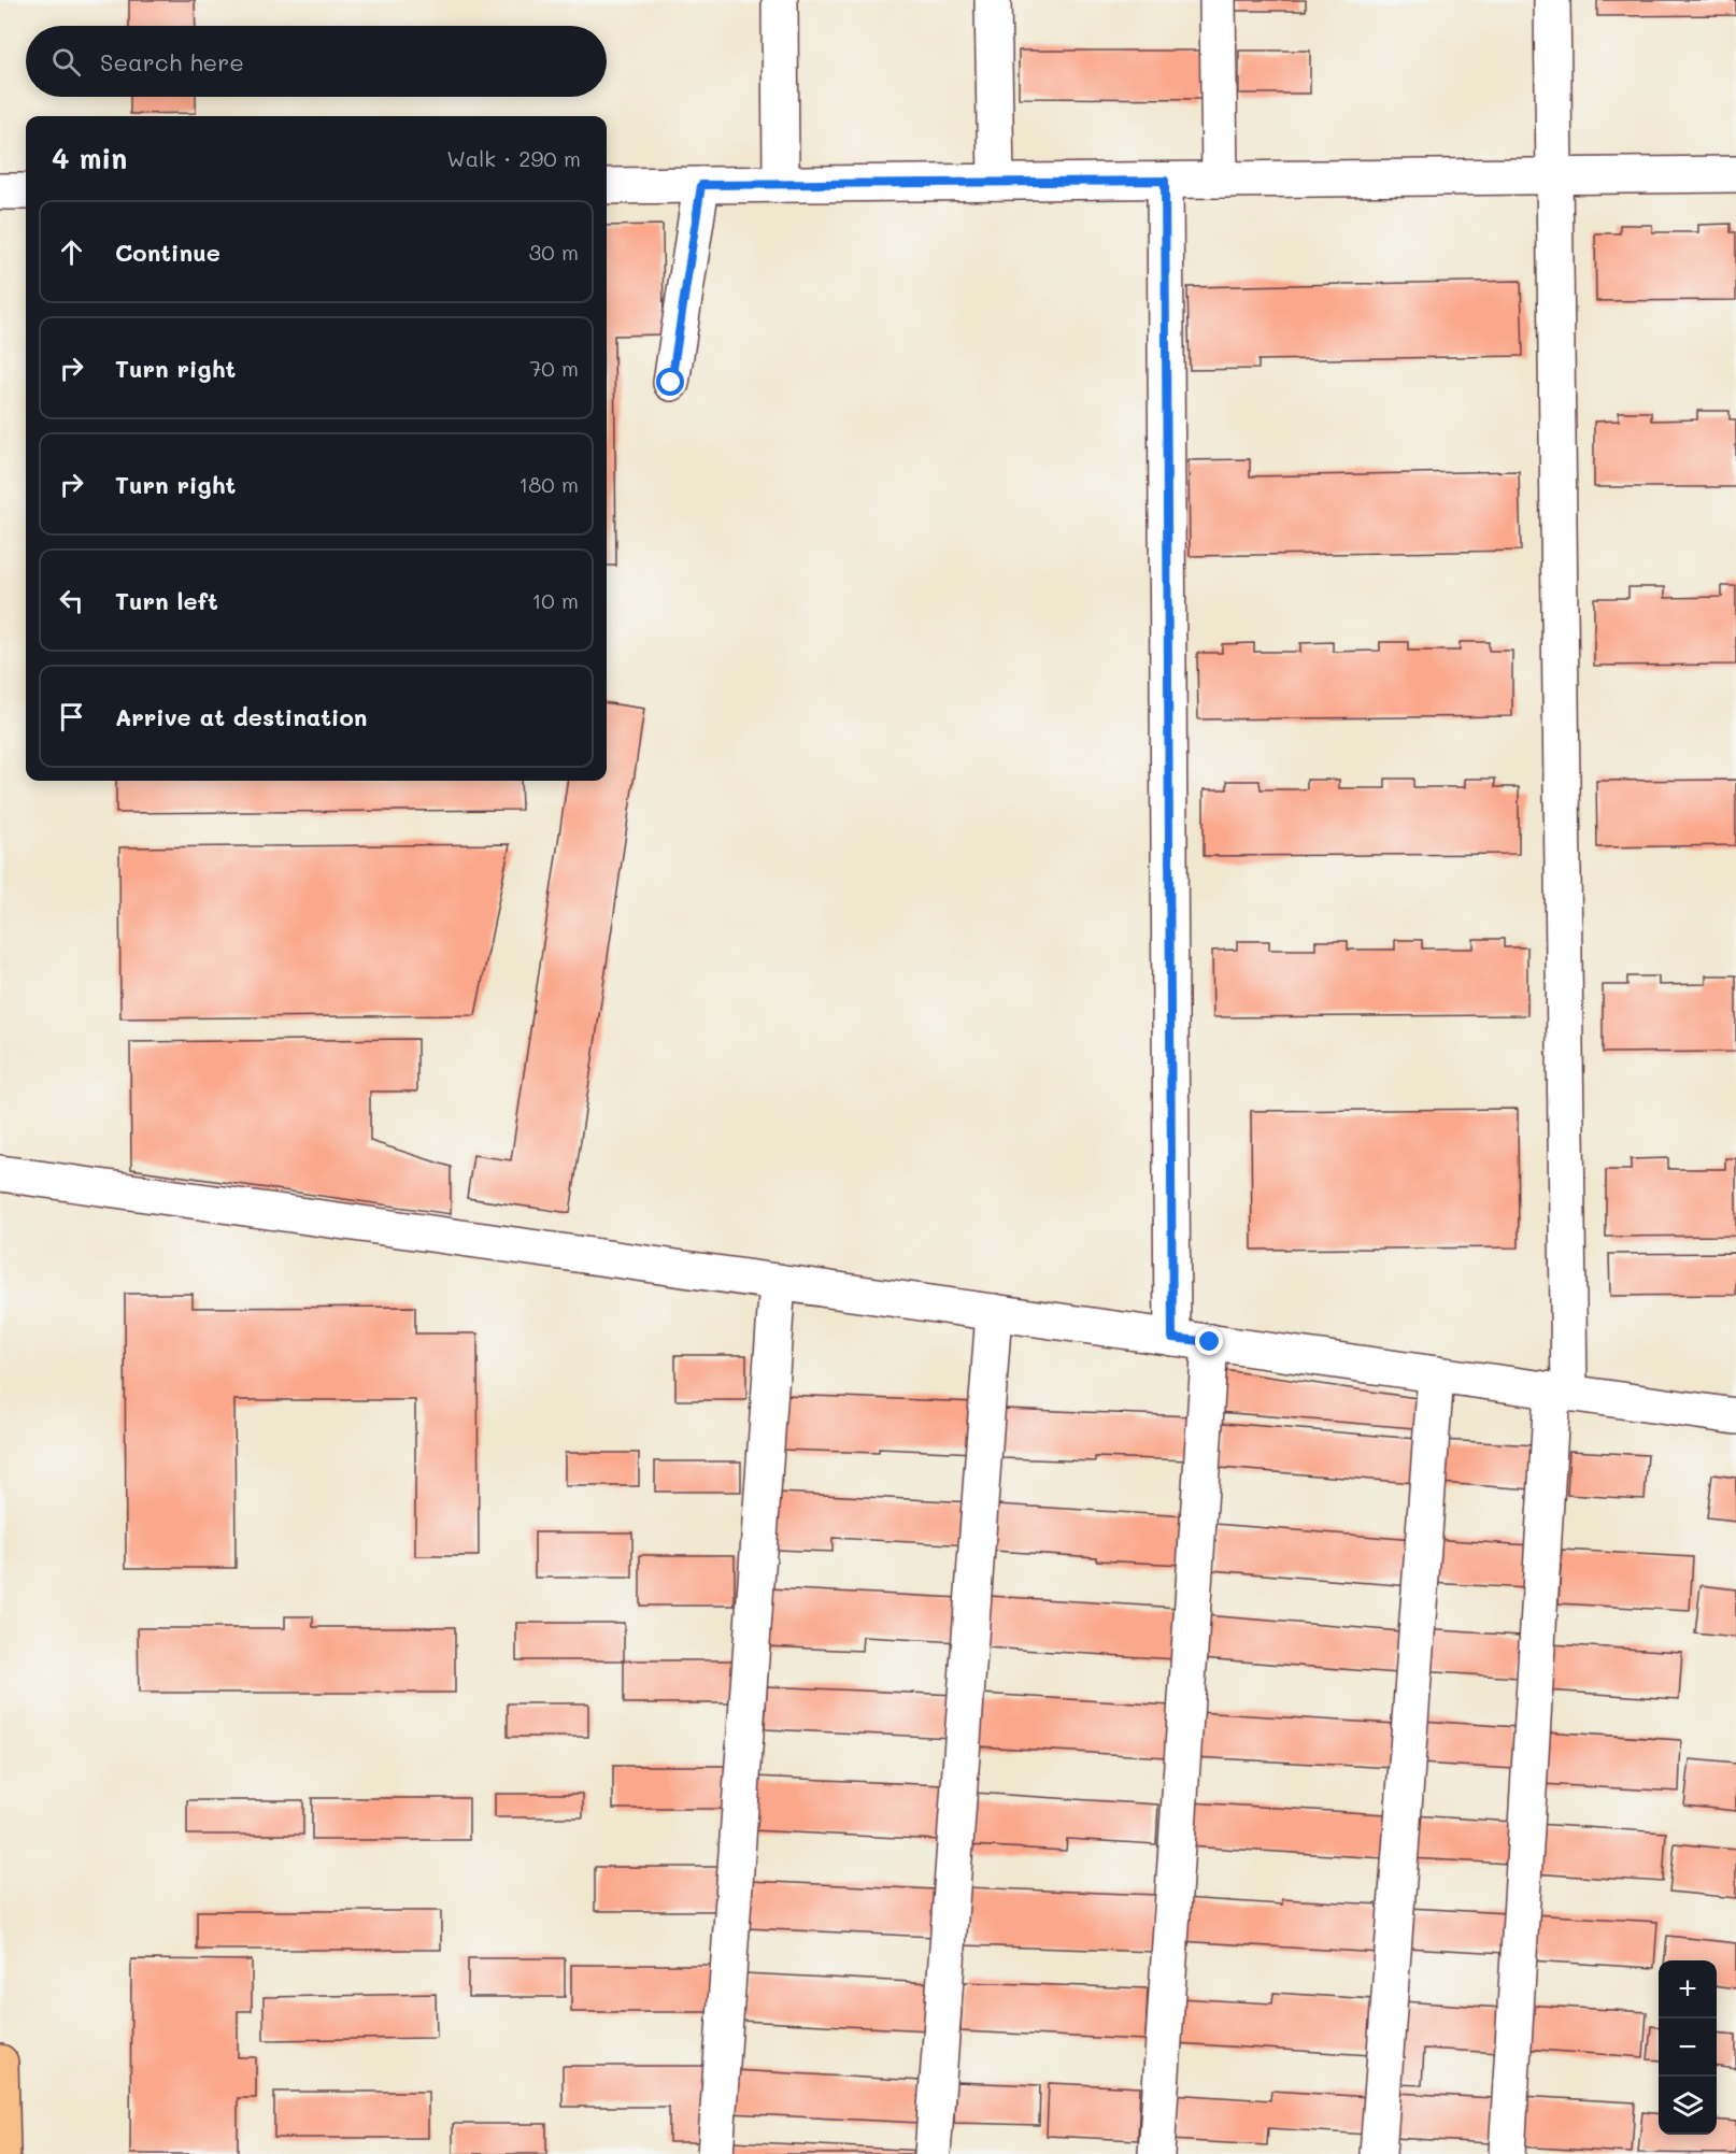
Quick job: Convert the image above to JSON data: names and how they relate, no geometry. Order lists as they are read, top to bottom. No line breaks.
{"page":{"search":"Search here","heading":["4 min","Walk · 290 m"],"list":[["Continue","30 m"],["Turn right","70 m"],["Turn right","180 m"],["Turn left","10 m"],"Arrive at destination"],"map_buttons":["+","−"]}}
